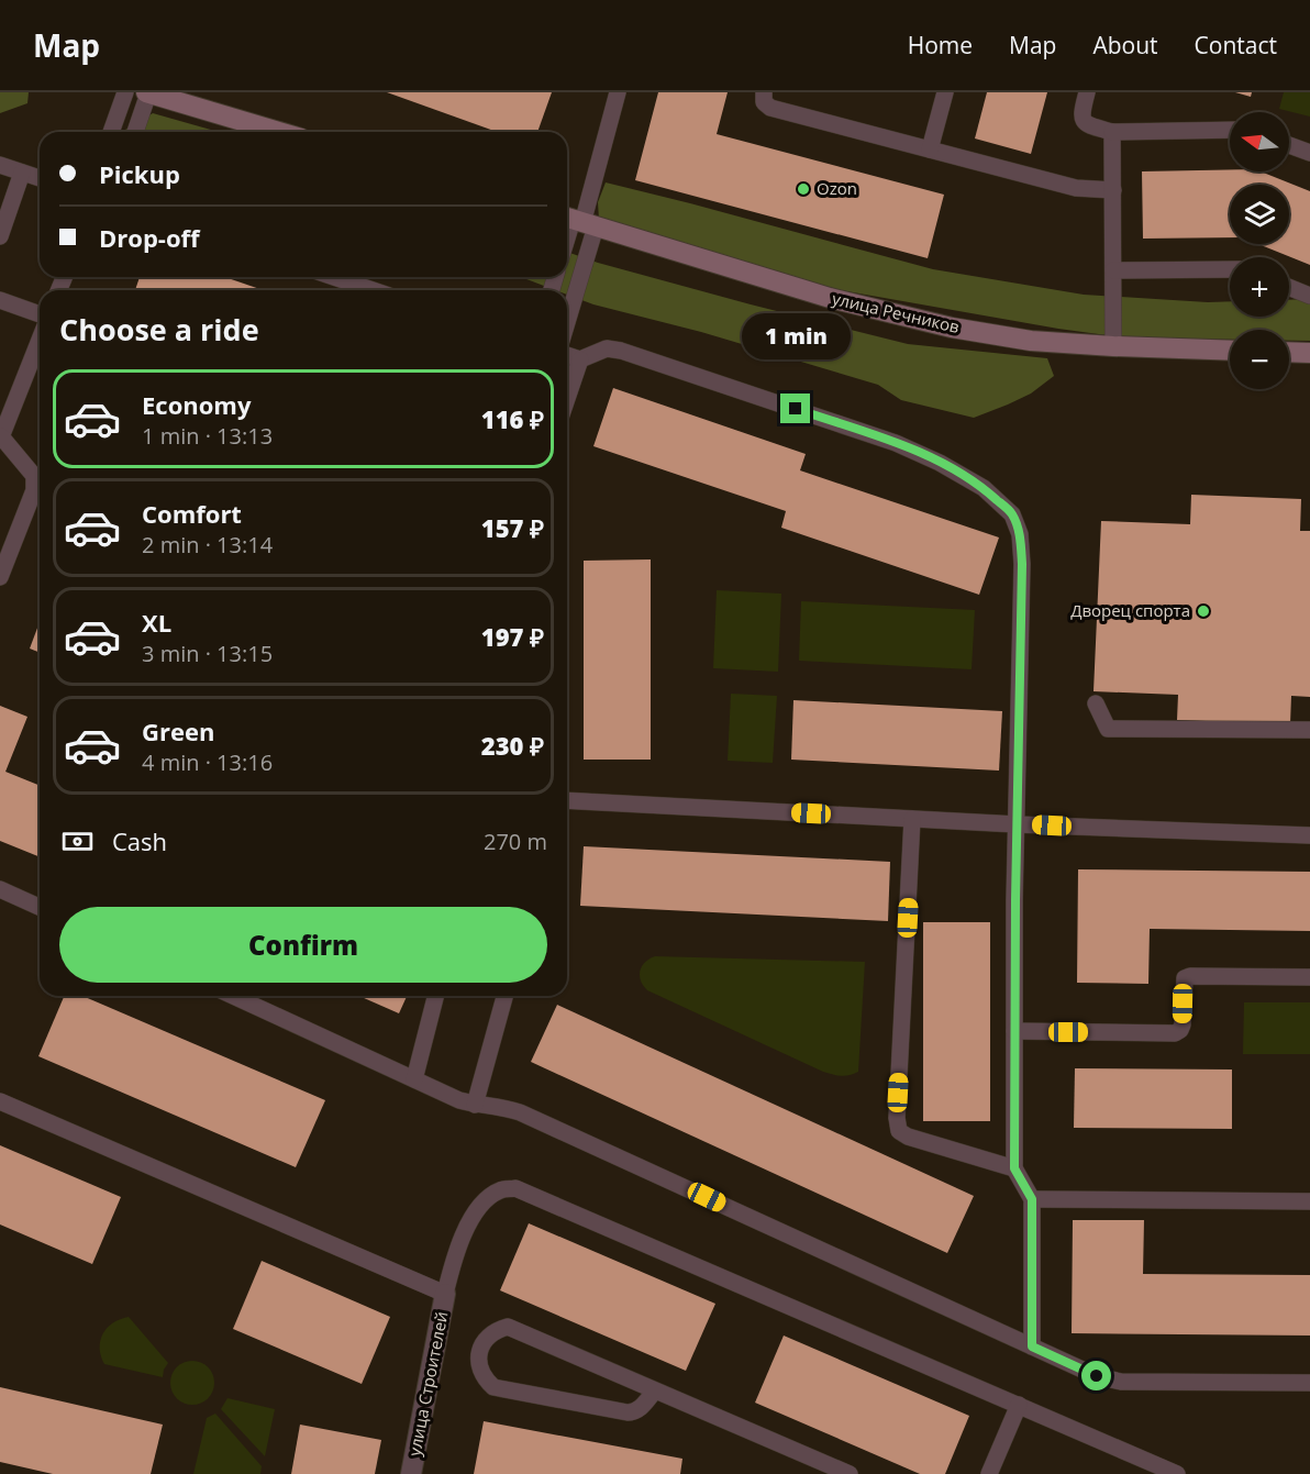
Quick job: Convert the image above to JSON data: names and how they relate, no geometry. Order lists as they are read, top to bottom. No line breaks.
{"streets":{"street":["улица Речников","улица Строителей"]},"places":["Ozon","Дворец спорта"],"north":"left","page":{"header":"Map","nav":["Home","Map","About","Contact"],"map_buttons":["+","−"],"banner":["Pickup","Drop-off"],"heading":"Choose a ride","bubble":"1 min","list":[{"name":"Economy","note":"1 min · 13:13","value":"116 ₽"},{"name":"Comfort","note":"2 min · 13:14","value":"157 ₽"},{"name":"XL","note":"3 min · 13:15","value":"197 ₽"},{"name":"Green","note":"4 min · 13:16","value":"230 ₽"}],"pay":["Cash","270 m"],"buttons":"Confirm"}}
